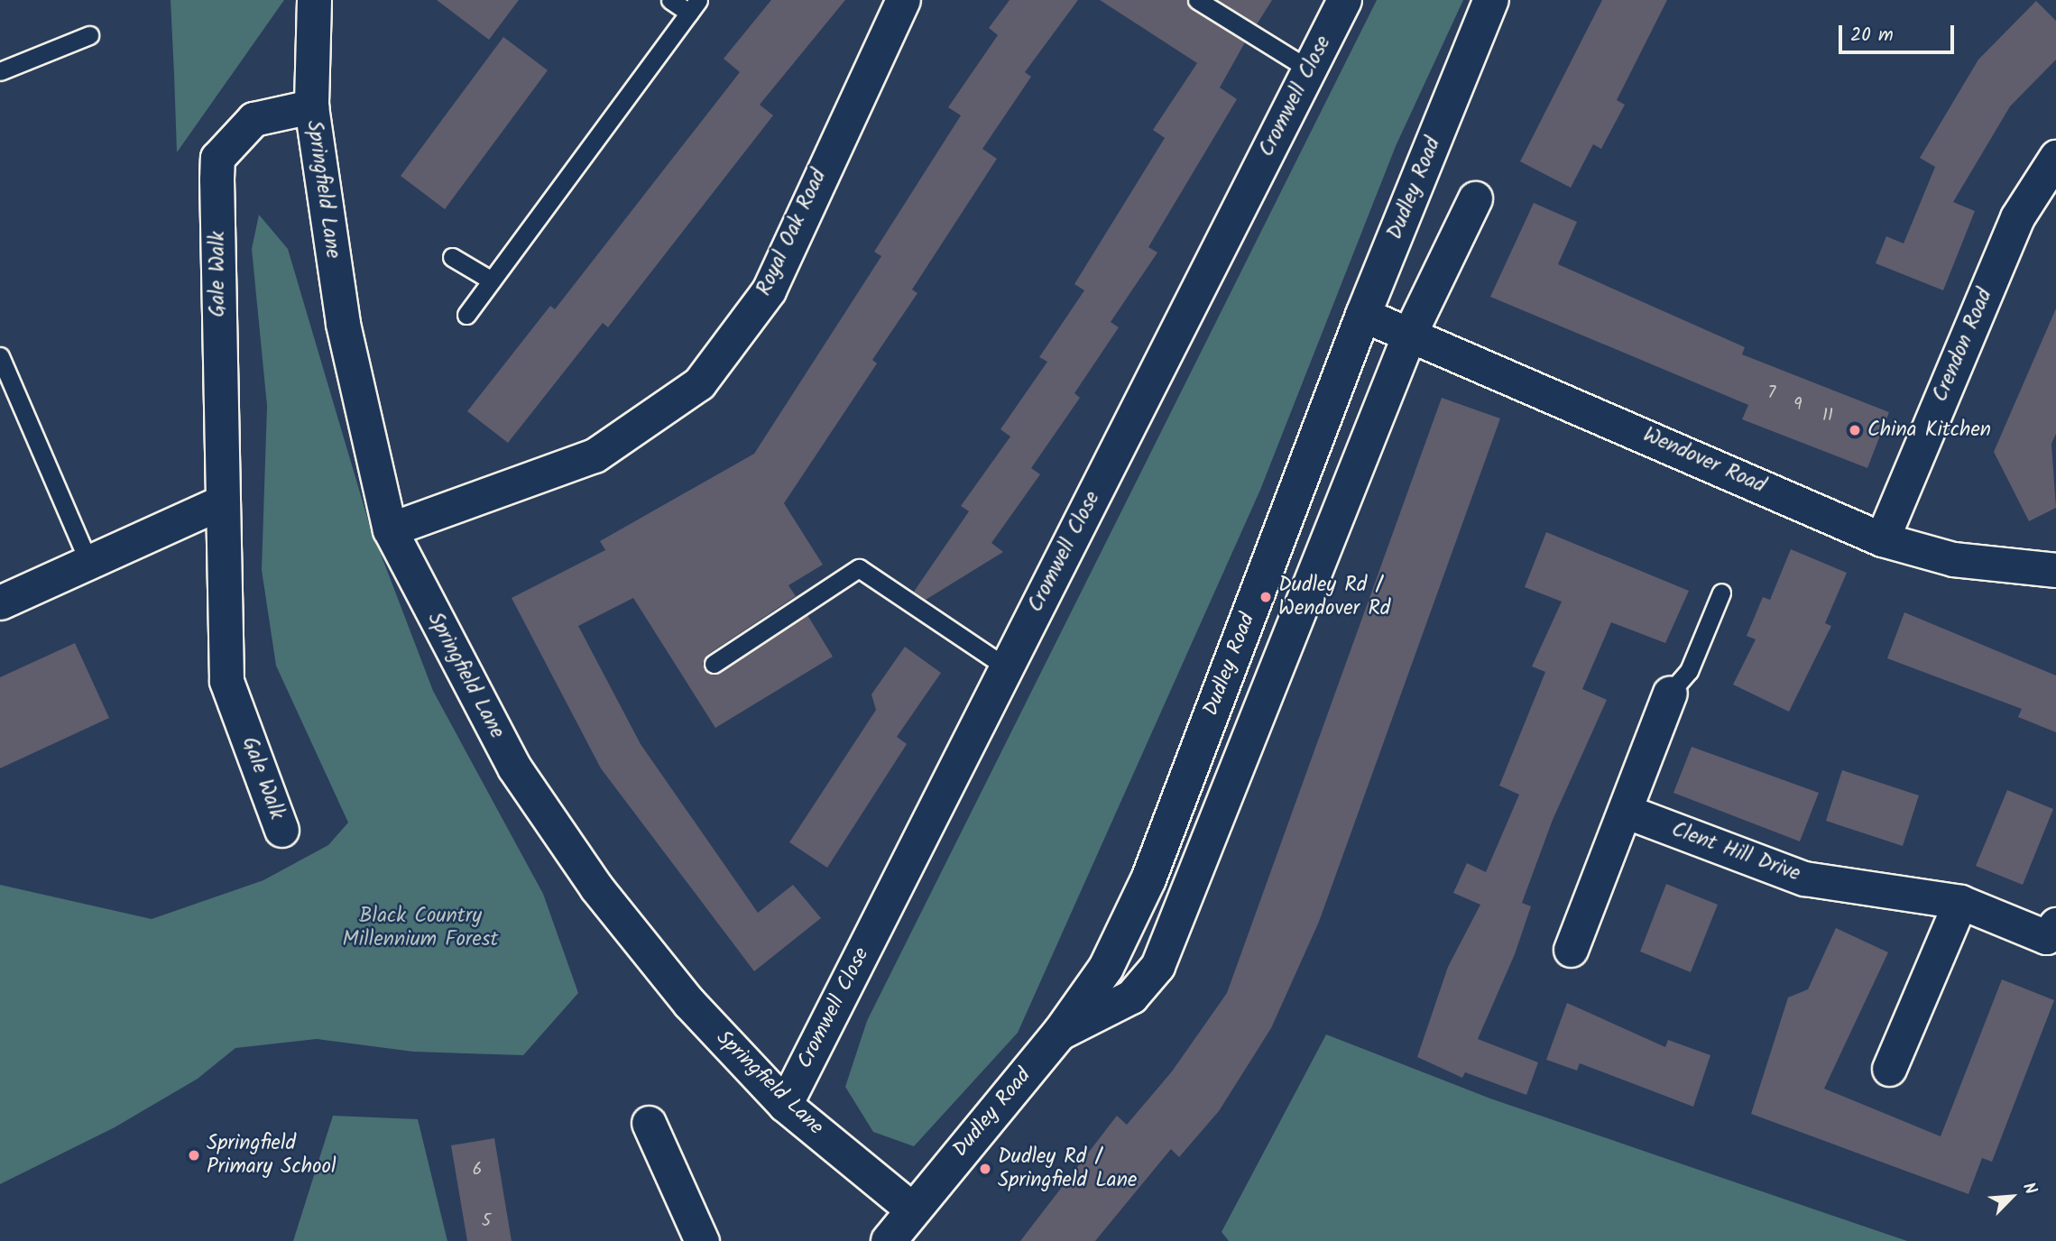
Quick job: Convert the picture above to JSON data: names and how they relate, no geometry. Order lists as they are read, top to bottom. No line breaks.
{"streets":{"main road":["Dudley Road"],"street":["Cromwell Close","Springfield Lane","Royal Oak Road","Gale Walk","Crendon Road","Wendover Road","Clent Hill Drive"]},"crossings":[["Cromwell Close","Springfield Lane"],["Dudley Road","Springfield Lane"],["Dudley Road","Wendover Road"],["Springfield Lane","Royal Oak Road"],["Springfield Lane","Gale Walk"],["Crendon Road","Wendover Road"]],"parks":["Black Country Millennium Forest"],"places":["China Kitchen","Dudley Rd / Wendover Rd","Springfield Primary School","Dudley Rd / Springfield Lane"],"house_numbers":["7","9","11","6","5"],"scale_bar":"20 m","north":"top right"}
